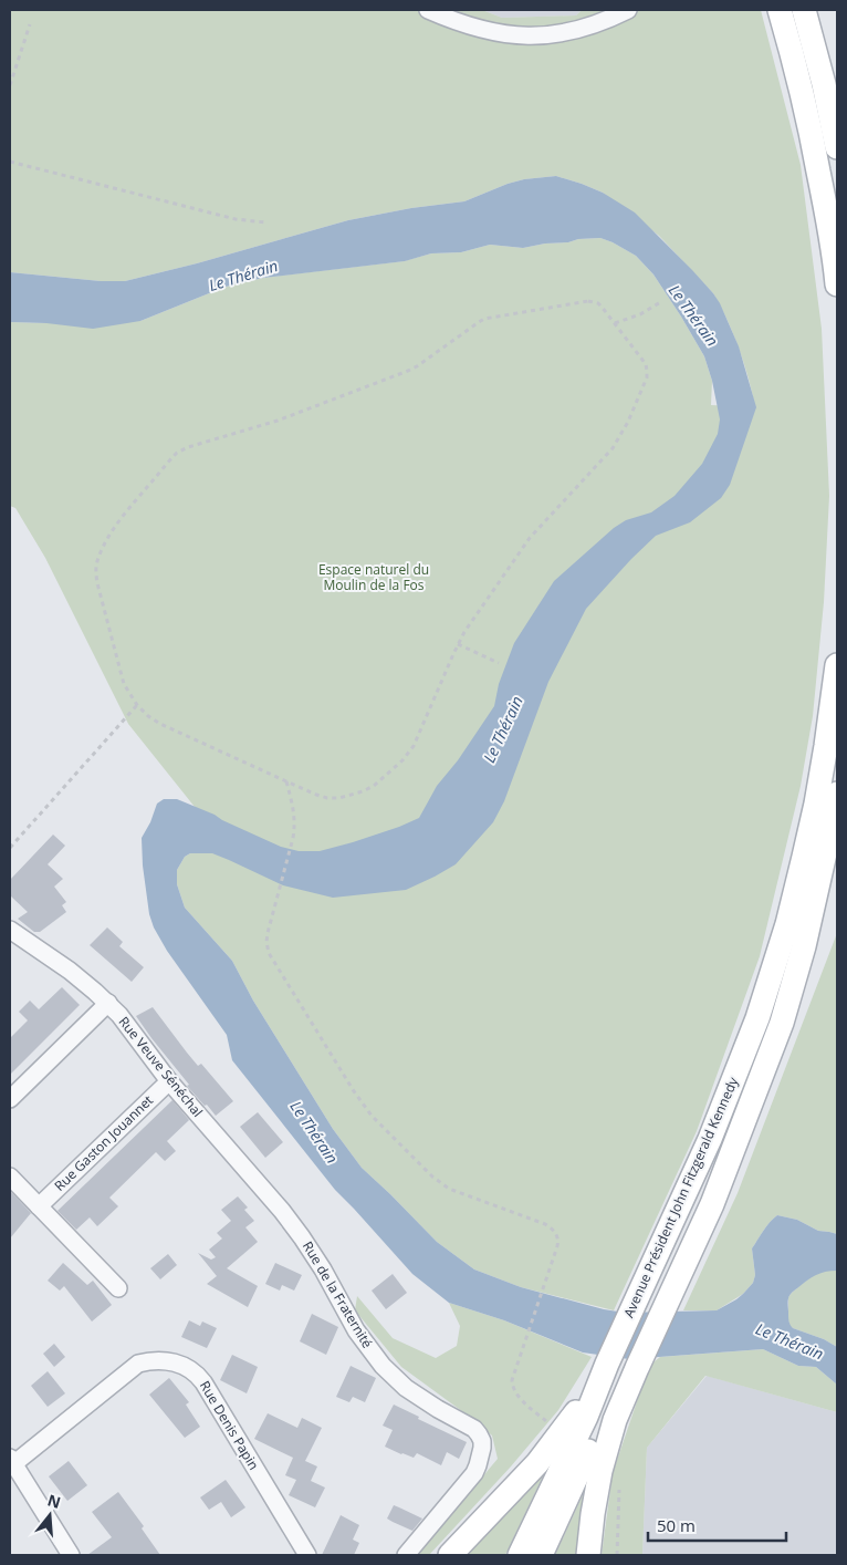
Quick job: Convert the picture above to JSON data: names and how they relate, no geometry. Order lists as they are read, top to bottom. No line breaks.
{"streets":{"main road":["Avenue Président John Fitzgerald Kennedy"],"street":["Rue Veuve Sénéchal","Rue Gaston Jouannet","Rue de la Fraternité","Rue Denis Papin"]},"crossings":[["Rue Veuve Sénéchal","Rue Gaston Jouannet"],["Rue Veuve Sénéchal","Rue de la Fraternité"]],"water":["Le Thérain"],"parks":["Espace naturel du Moulin de la Fos"],"scale_bar":"50 m","north":"top"}
